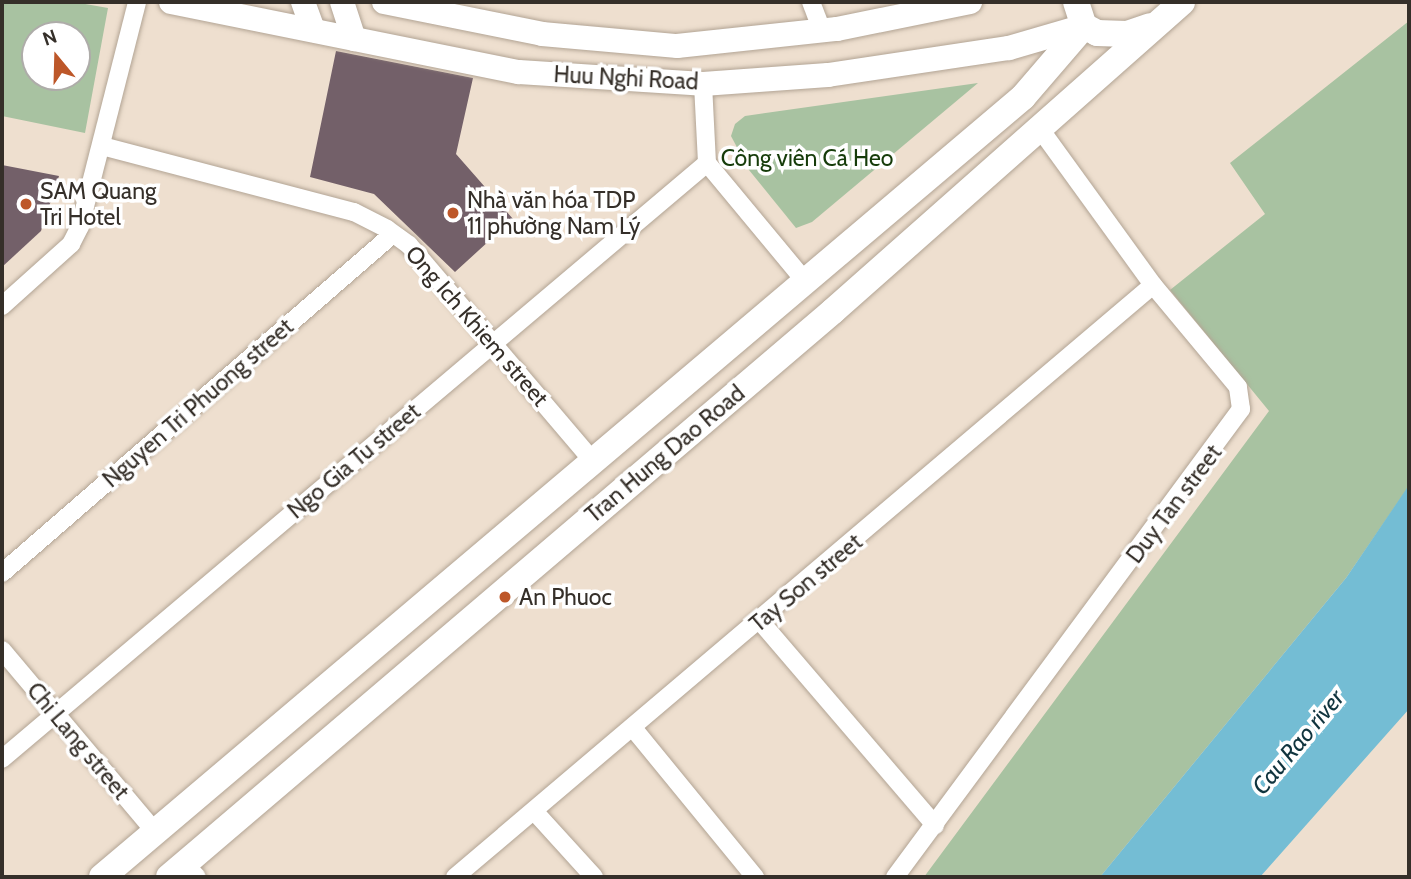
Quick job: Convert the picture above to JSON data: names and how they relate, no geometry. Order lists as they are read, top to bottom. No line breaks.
{"streets":{"main road":["Huu Nghi Road","Tran Hung Dao Road"],"street":["Ong Ich Khiem street","Nguyen Tri Phuong street","Ngo Gia Tu street","Duy Tan street","Tay Son street","Chi Lang street"]},"crossings":[["Huu Nghi Road","Tran Hung Dao Road"],["Ong Ich Khiem street","Nguyen Tri Phuong street"],["Ong Ich Khiem street","Tran Hung Dao Road"],["Ong Ich Khiem street","Ngo Gia Tu street"],["Tran Hung Dao Road","Duy Tan street"],["Tran Hung Dao Road","Chi Lang street"],["Ngo Gia Tu street","Chi Lang street"],["Duy Tan street","Tay Son street"]],"water":["Cau Rao river"],"parks":["Công viên Cá Heo"],"places":["SAM Quang Tri Hotel","Nhà văn hóa TDP 11 phường Nam Lý","An Phuoc"],"north":"top"}
